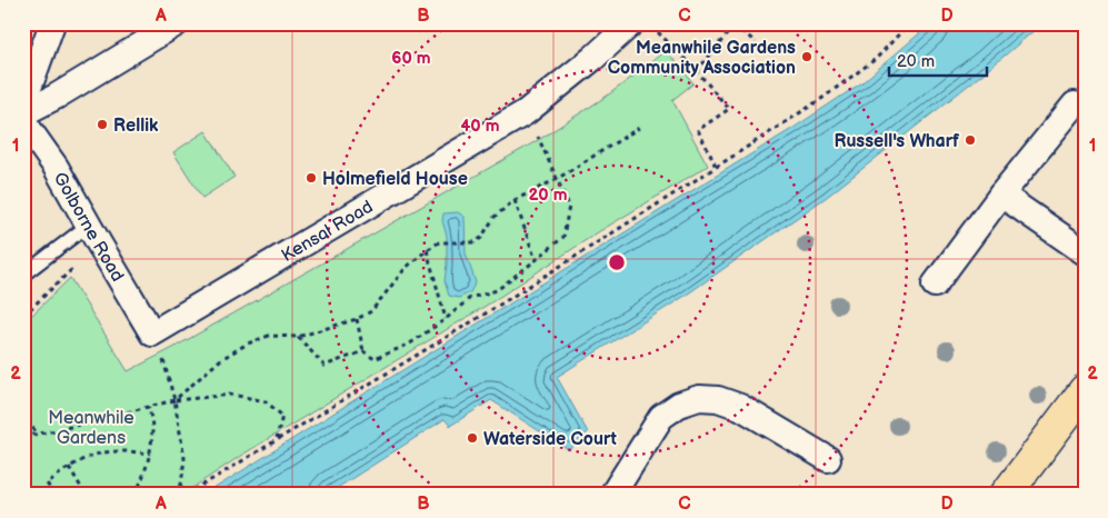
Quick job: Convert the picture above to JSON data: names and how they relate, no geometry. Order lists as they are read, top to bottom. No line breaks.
{"streets":{"street":["Golborne Road","Kensal Road"]},"crossings":[["Golborne Road","Kensal Road"]],"parks":["Meanwhile Gardens"],"places":["Meanwhile Gardens Community Association","Rellik","Russell's Wharf","Holmefield House","Waterside Court"],"scale_bar":"20 m","grid":{"columns":["A","B","C","D"],"rows":["1","2"]},"rings":["60 m","40 m","20 m"]}
